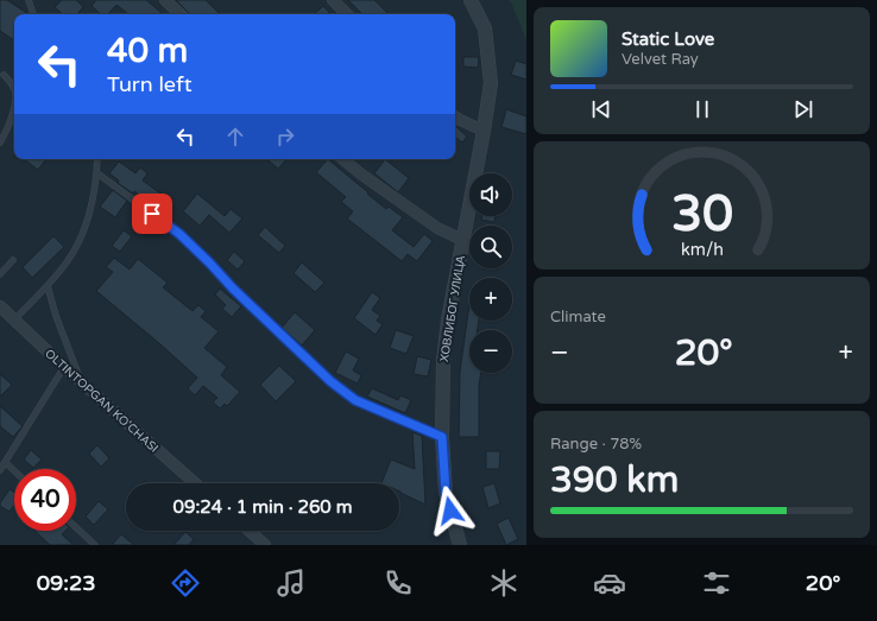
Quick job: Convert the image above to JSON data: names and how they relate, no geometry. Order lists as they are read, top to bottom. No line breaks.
{"streets":{"street":["ХОВЛИБОГ УЛИЦА","OLTINTOPGAN KO'CHASI"]},"page":{"turn":["40 m","Turn left"],"song":["Static Love","Velvet Ray"],"map_buttons":["+","−"],"tile":["Climate",["Range · 78%","390 km"]],"heat":["−","20°","+"],"limit":"40","trip":"09:24 · 1 min · 260 m","tabs":["09:23","20°"],"gauge":["30","km/h"]}}
